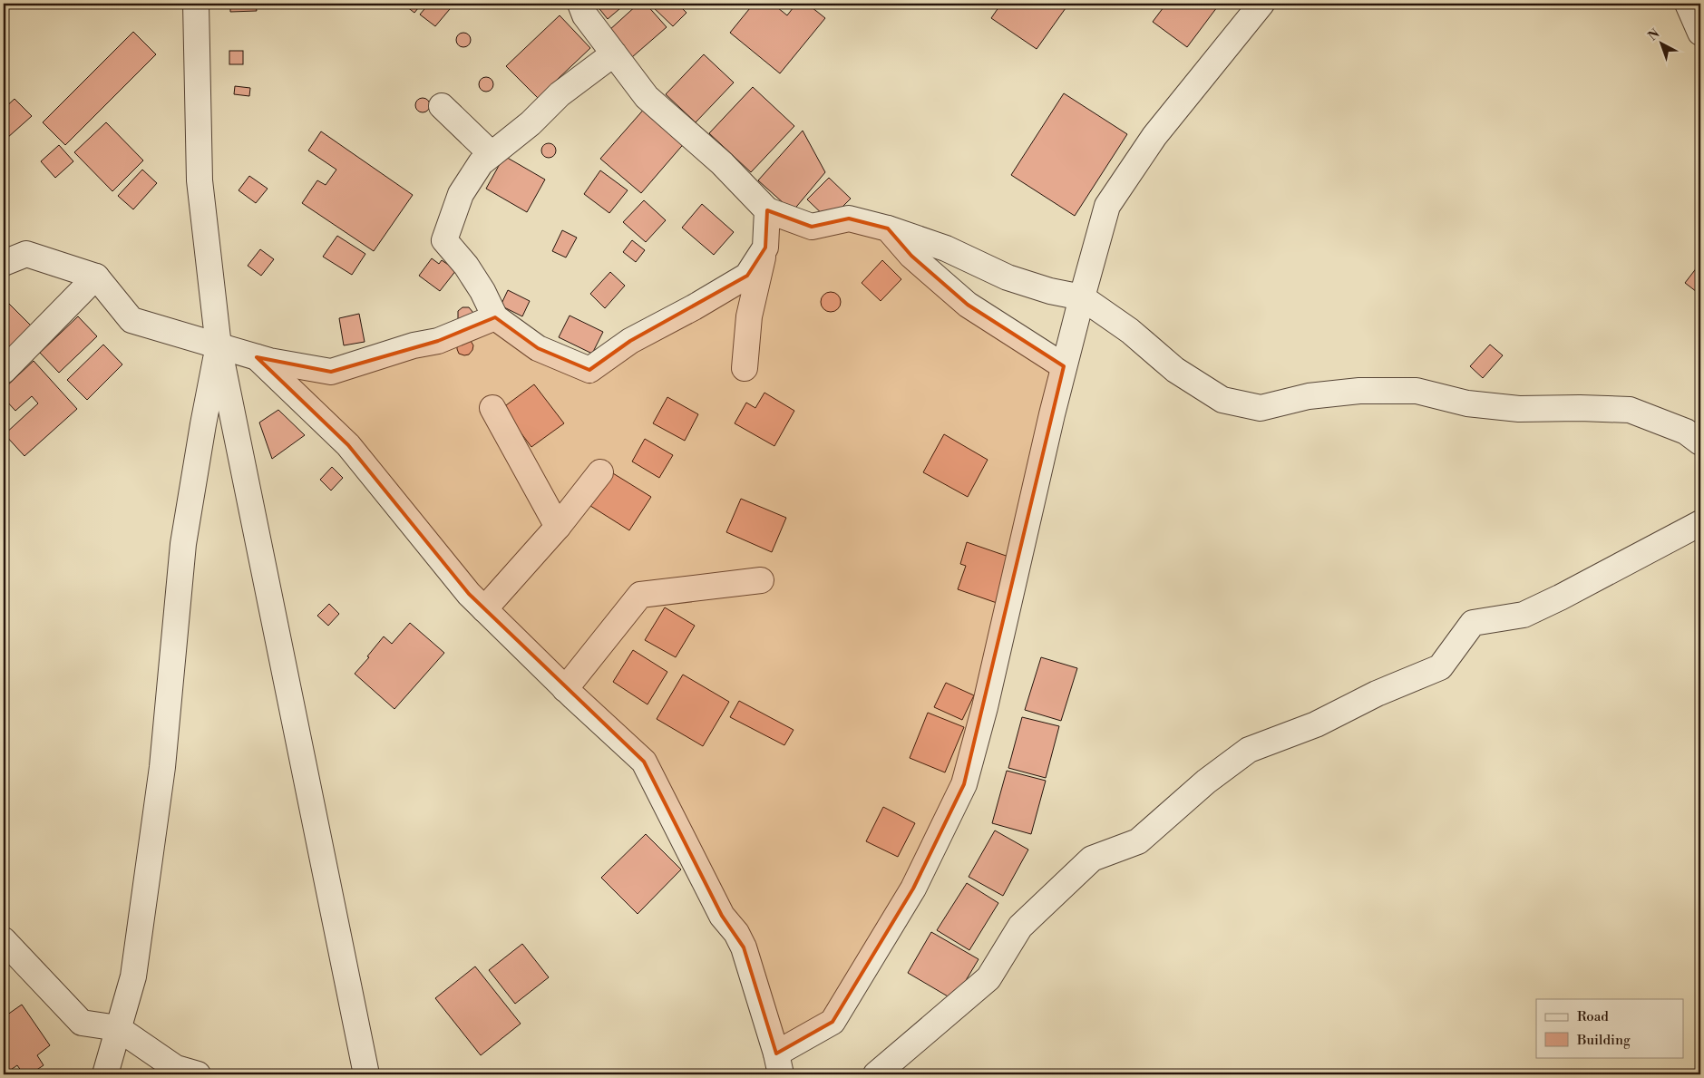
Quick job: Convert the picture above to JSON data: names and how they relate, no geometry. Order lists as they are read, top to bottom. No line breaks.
{"legend":["Road","Building"],"north":"top left"}
